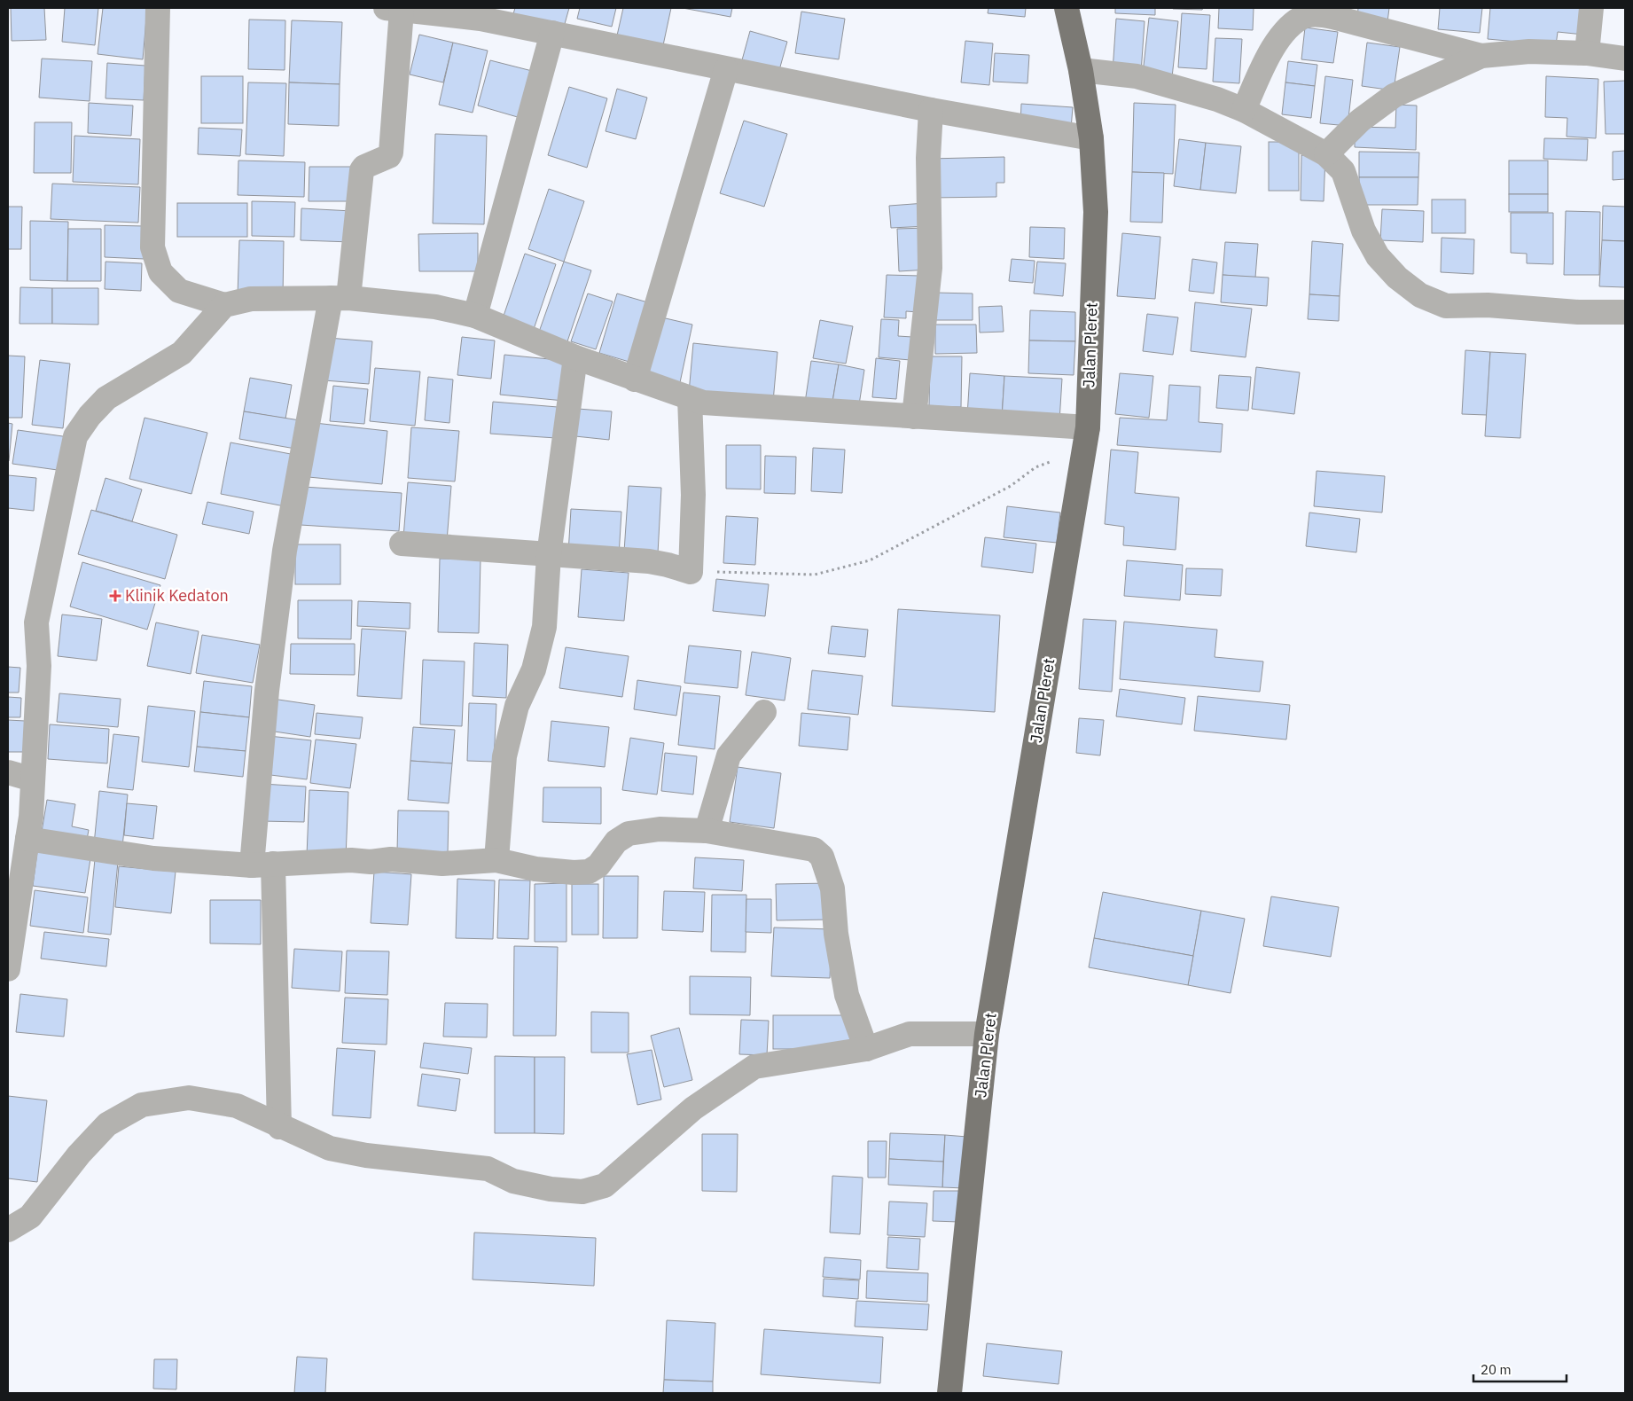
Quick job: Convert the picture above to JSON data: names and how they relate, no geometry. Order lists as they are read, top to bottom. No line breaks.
{"streets":{"main road":["Jalan Pleret"]},"places":{"health":["Klinik Kedaton"]},"scale_bar":"20 m"}
